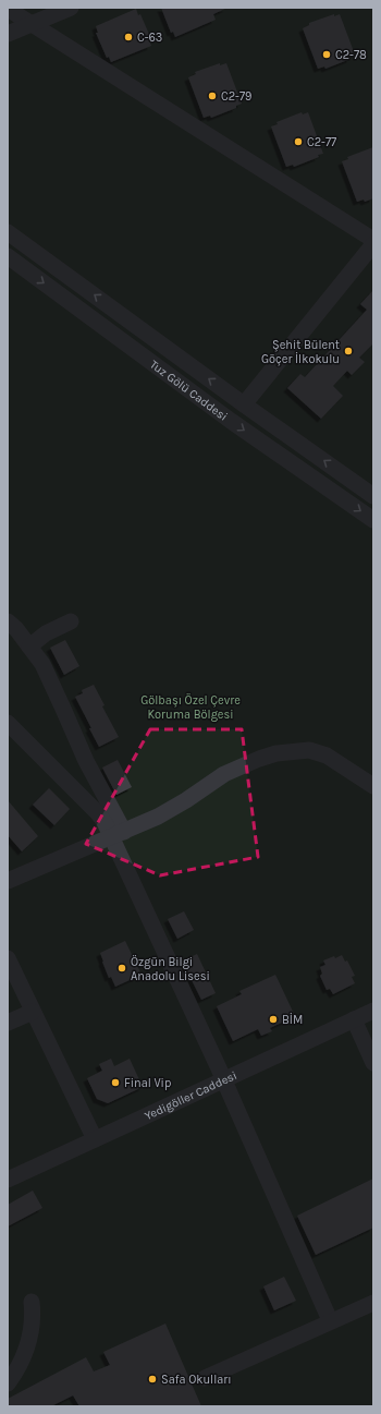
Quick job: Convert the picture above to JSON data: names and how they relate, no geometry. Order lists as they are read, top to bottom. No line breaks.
{"streets":{"street":["Tuz Gölü Caddesi","Yedigöller Caddesi"]},"parks":["Gölbaşı Özel Çevre Koruma Bölgesi"],"places":["C-63","C2-78","C2-79","C2-77","Şehit Bülent Göçer İlkokulu","Özgün Bilgi Anadolu Lisesi","BİM","Final Vip","Safa Okulları"]}
